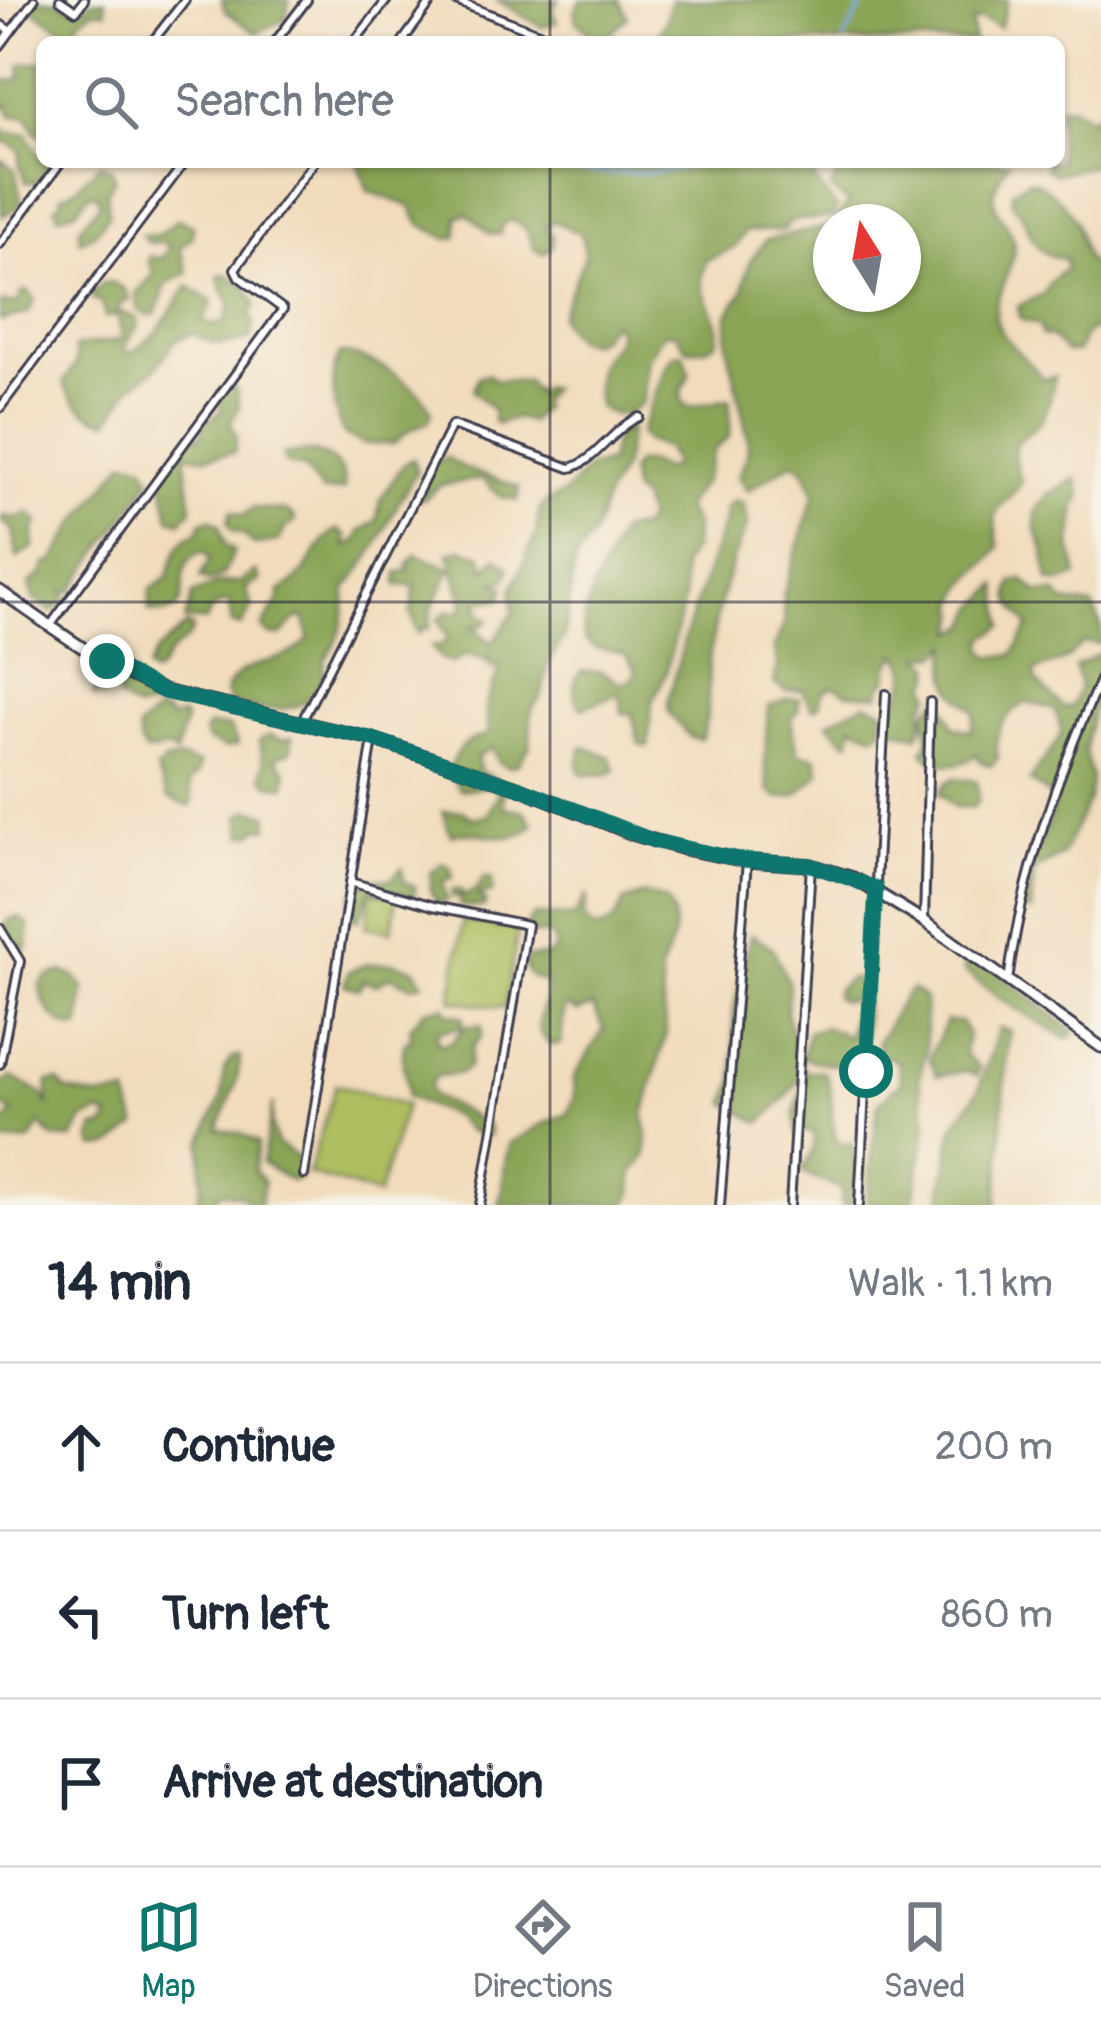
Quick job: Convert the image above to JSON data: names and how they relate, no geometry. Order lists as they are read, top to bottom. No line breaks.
{"north":"top","page":{"search":"Search here","heading":["14 min","Walk · 1.1 km"],"list":[["Continue","200 m"],["Turn left","860 m"],"Arrive at destination"],"nav":["Map","Directions","Saved"]}}
